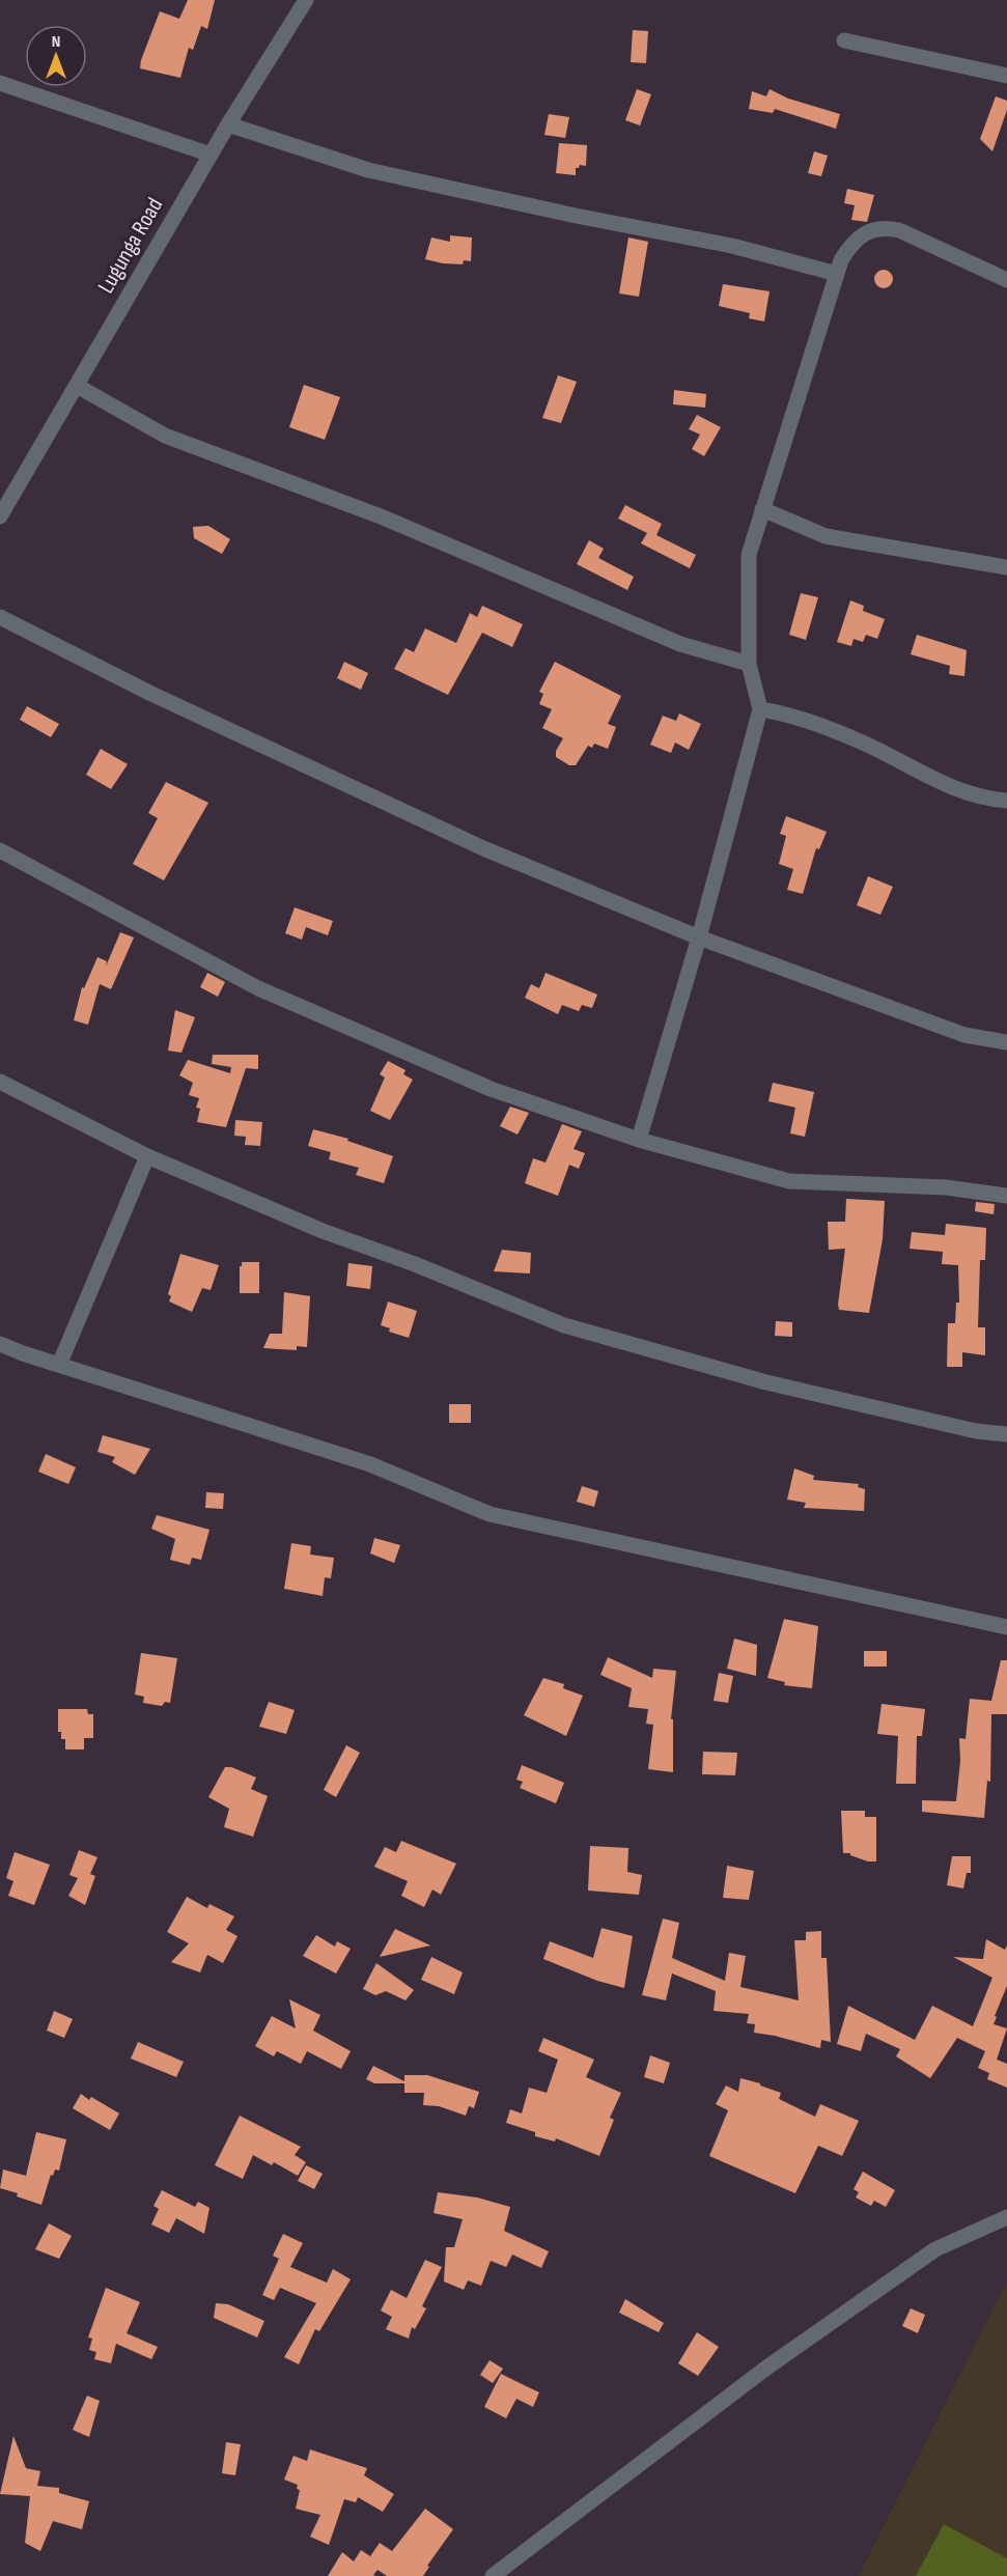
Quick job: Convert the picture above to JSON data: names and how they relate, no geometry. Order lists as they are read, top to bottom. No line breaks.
{"streets":{"street":["Lugunga Road"]},"north":"top"}
